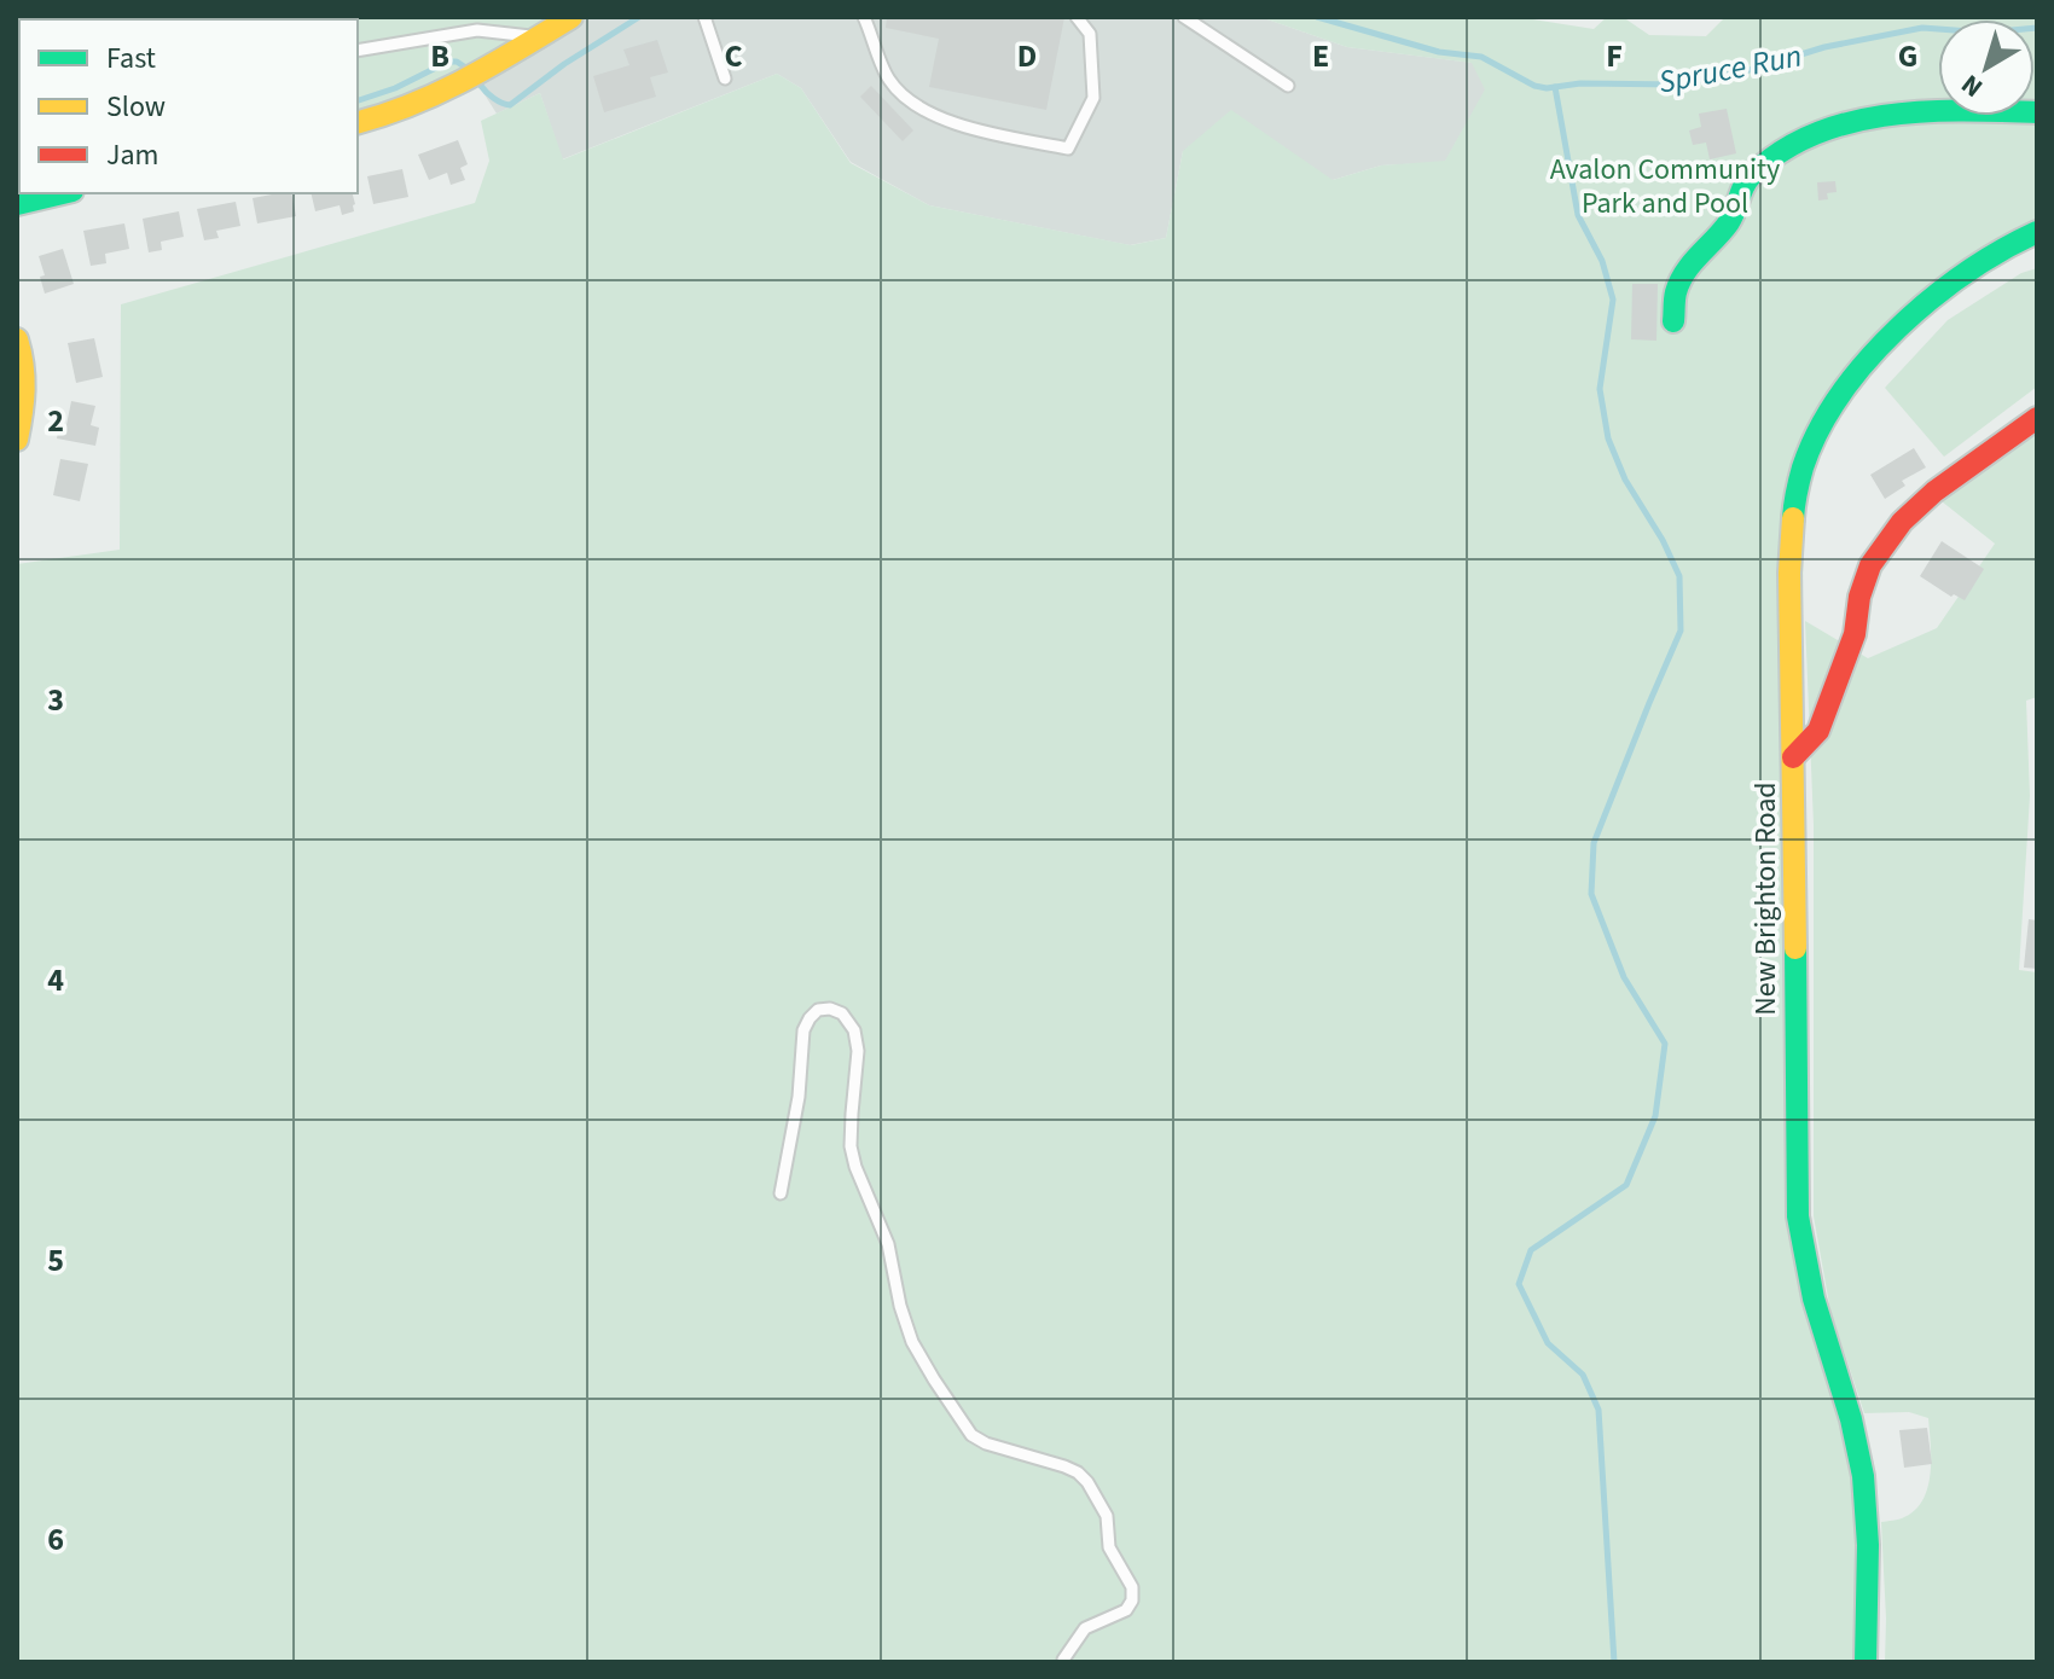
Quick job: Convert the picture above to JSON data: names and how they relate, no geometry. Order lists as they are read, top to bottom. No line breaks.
{"streets":{"street":["New Brighton Road"]},"water":["Spruce Run"],"parks":["Avalon Community Park and Pool"],"legend":["Fast","Slow","Jam"],"north":"bottom left","grid":{"columns":["B","C","D","E","F","G"],"rows":["2","3","4","5","6"]}}
